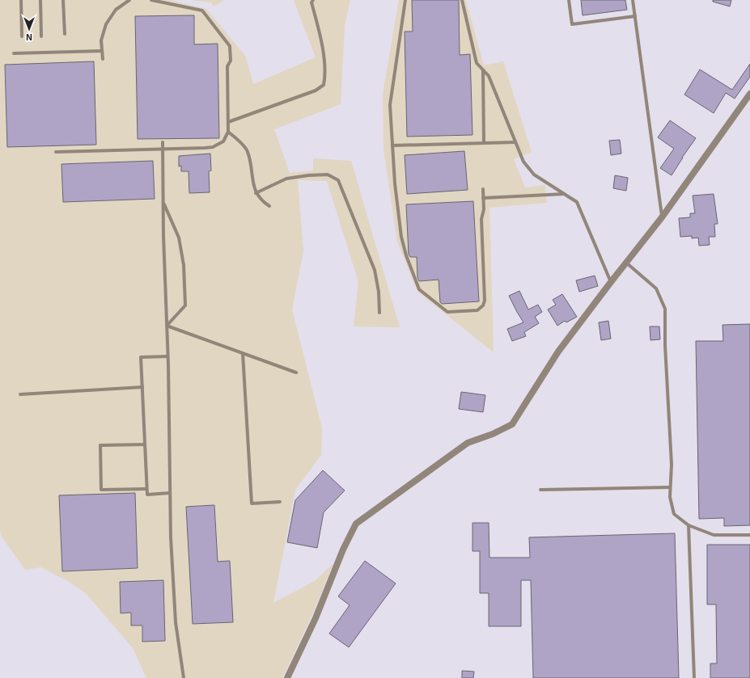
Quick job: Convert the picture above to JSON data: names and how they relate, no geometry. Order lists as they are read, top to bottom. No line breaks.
{"north":"bottom"}
